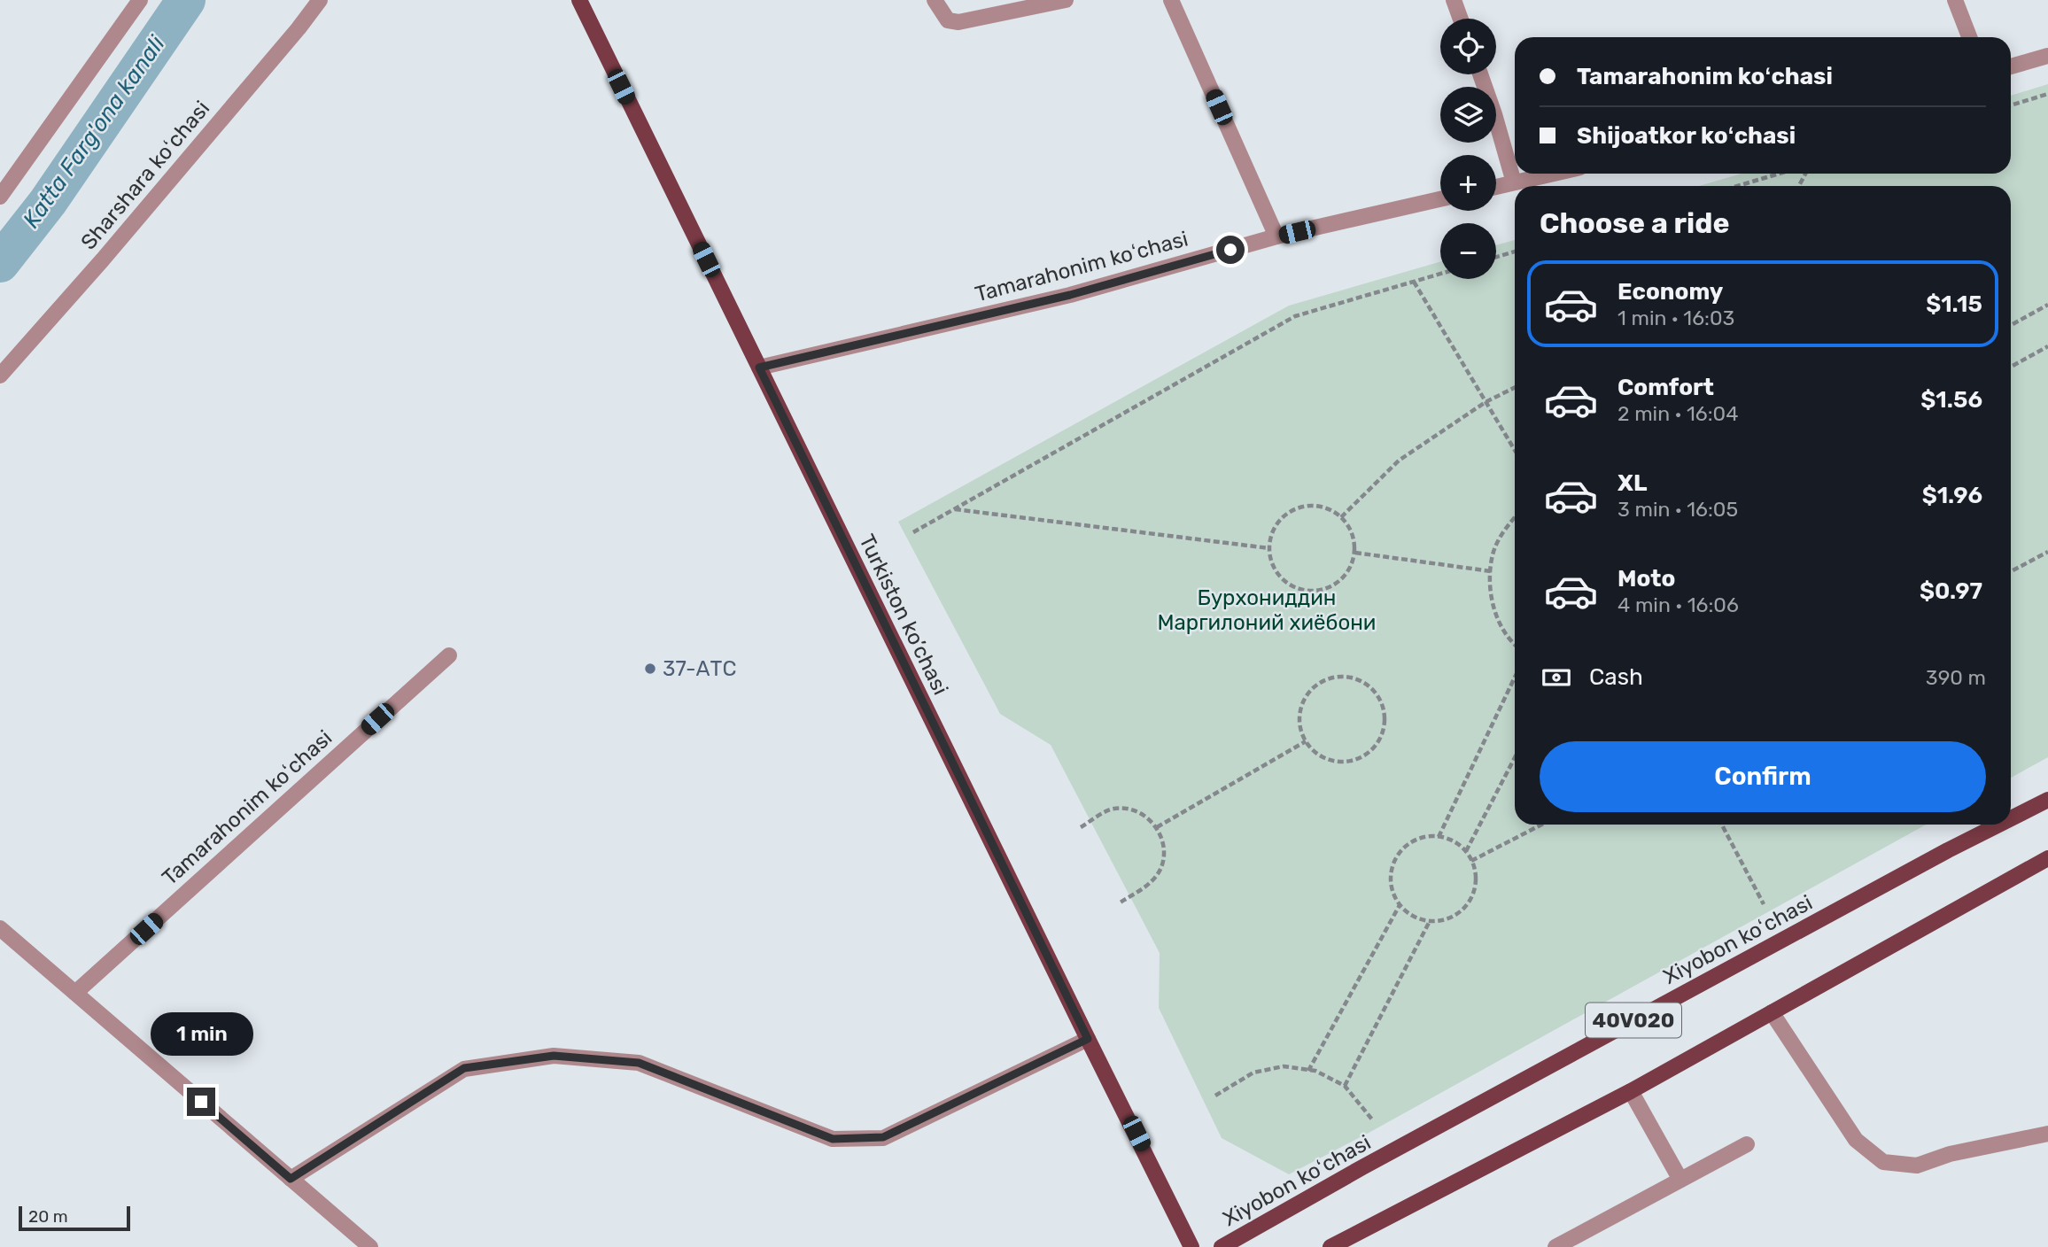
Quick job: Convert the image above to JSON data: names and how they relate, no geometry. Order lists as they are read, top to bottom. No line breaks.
{"streets":{"main road":["Turkiston ko’chasi","Xiyobon koʻchasi","40V020"],"street":["Sharshara koʻchasi","Tamarahonim koʻchasi"]},"crossings":[["Tamarahonim koʻchasi","Turkiston ko’chasi"]],"water":["Katta Farg'ona kanali"],"parks":["Бурхониддин Маргилоний хиёбони"],"places":["37-АТС"],"scale_bar":"20 m","page":{"map_buttons":["+","−"],"banner":["Tamarahonim koʻchasi","Shijoatkor koʻchasi"],"heading":"Choose a ride","list":[{"name":"Economy","note":"1 min · 16:03","value":"$1.15"},{"name":"Comfort","note":"2 min · 16:04","value":"$1.56"},{"name":"XL","note":"3 min · 16:05","value":"$1.96"},{"name":"Moto","note":"4 min · 16:06","value":"$0.97"}],"pay":["Cash","390 m"],"buttons":"Confirm","bubble":"1 min","scale":"20 m"}}
